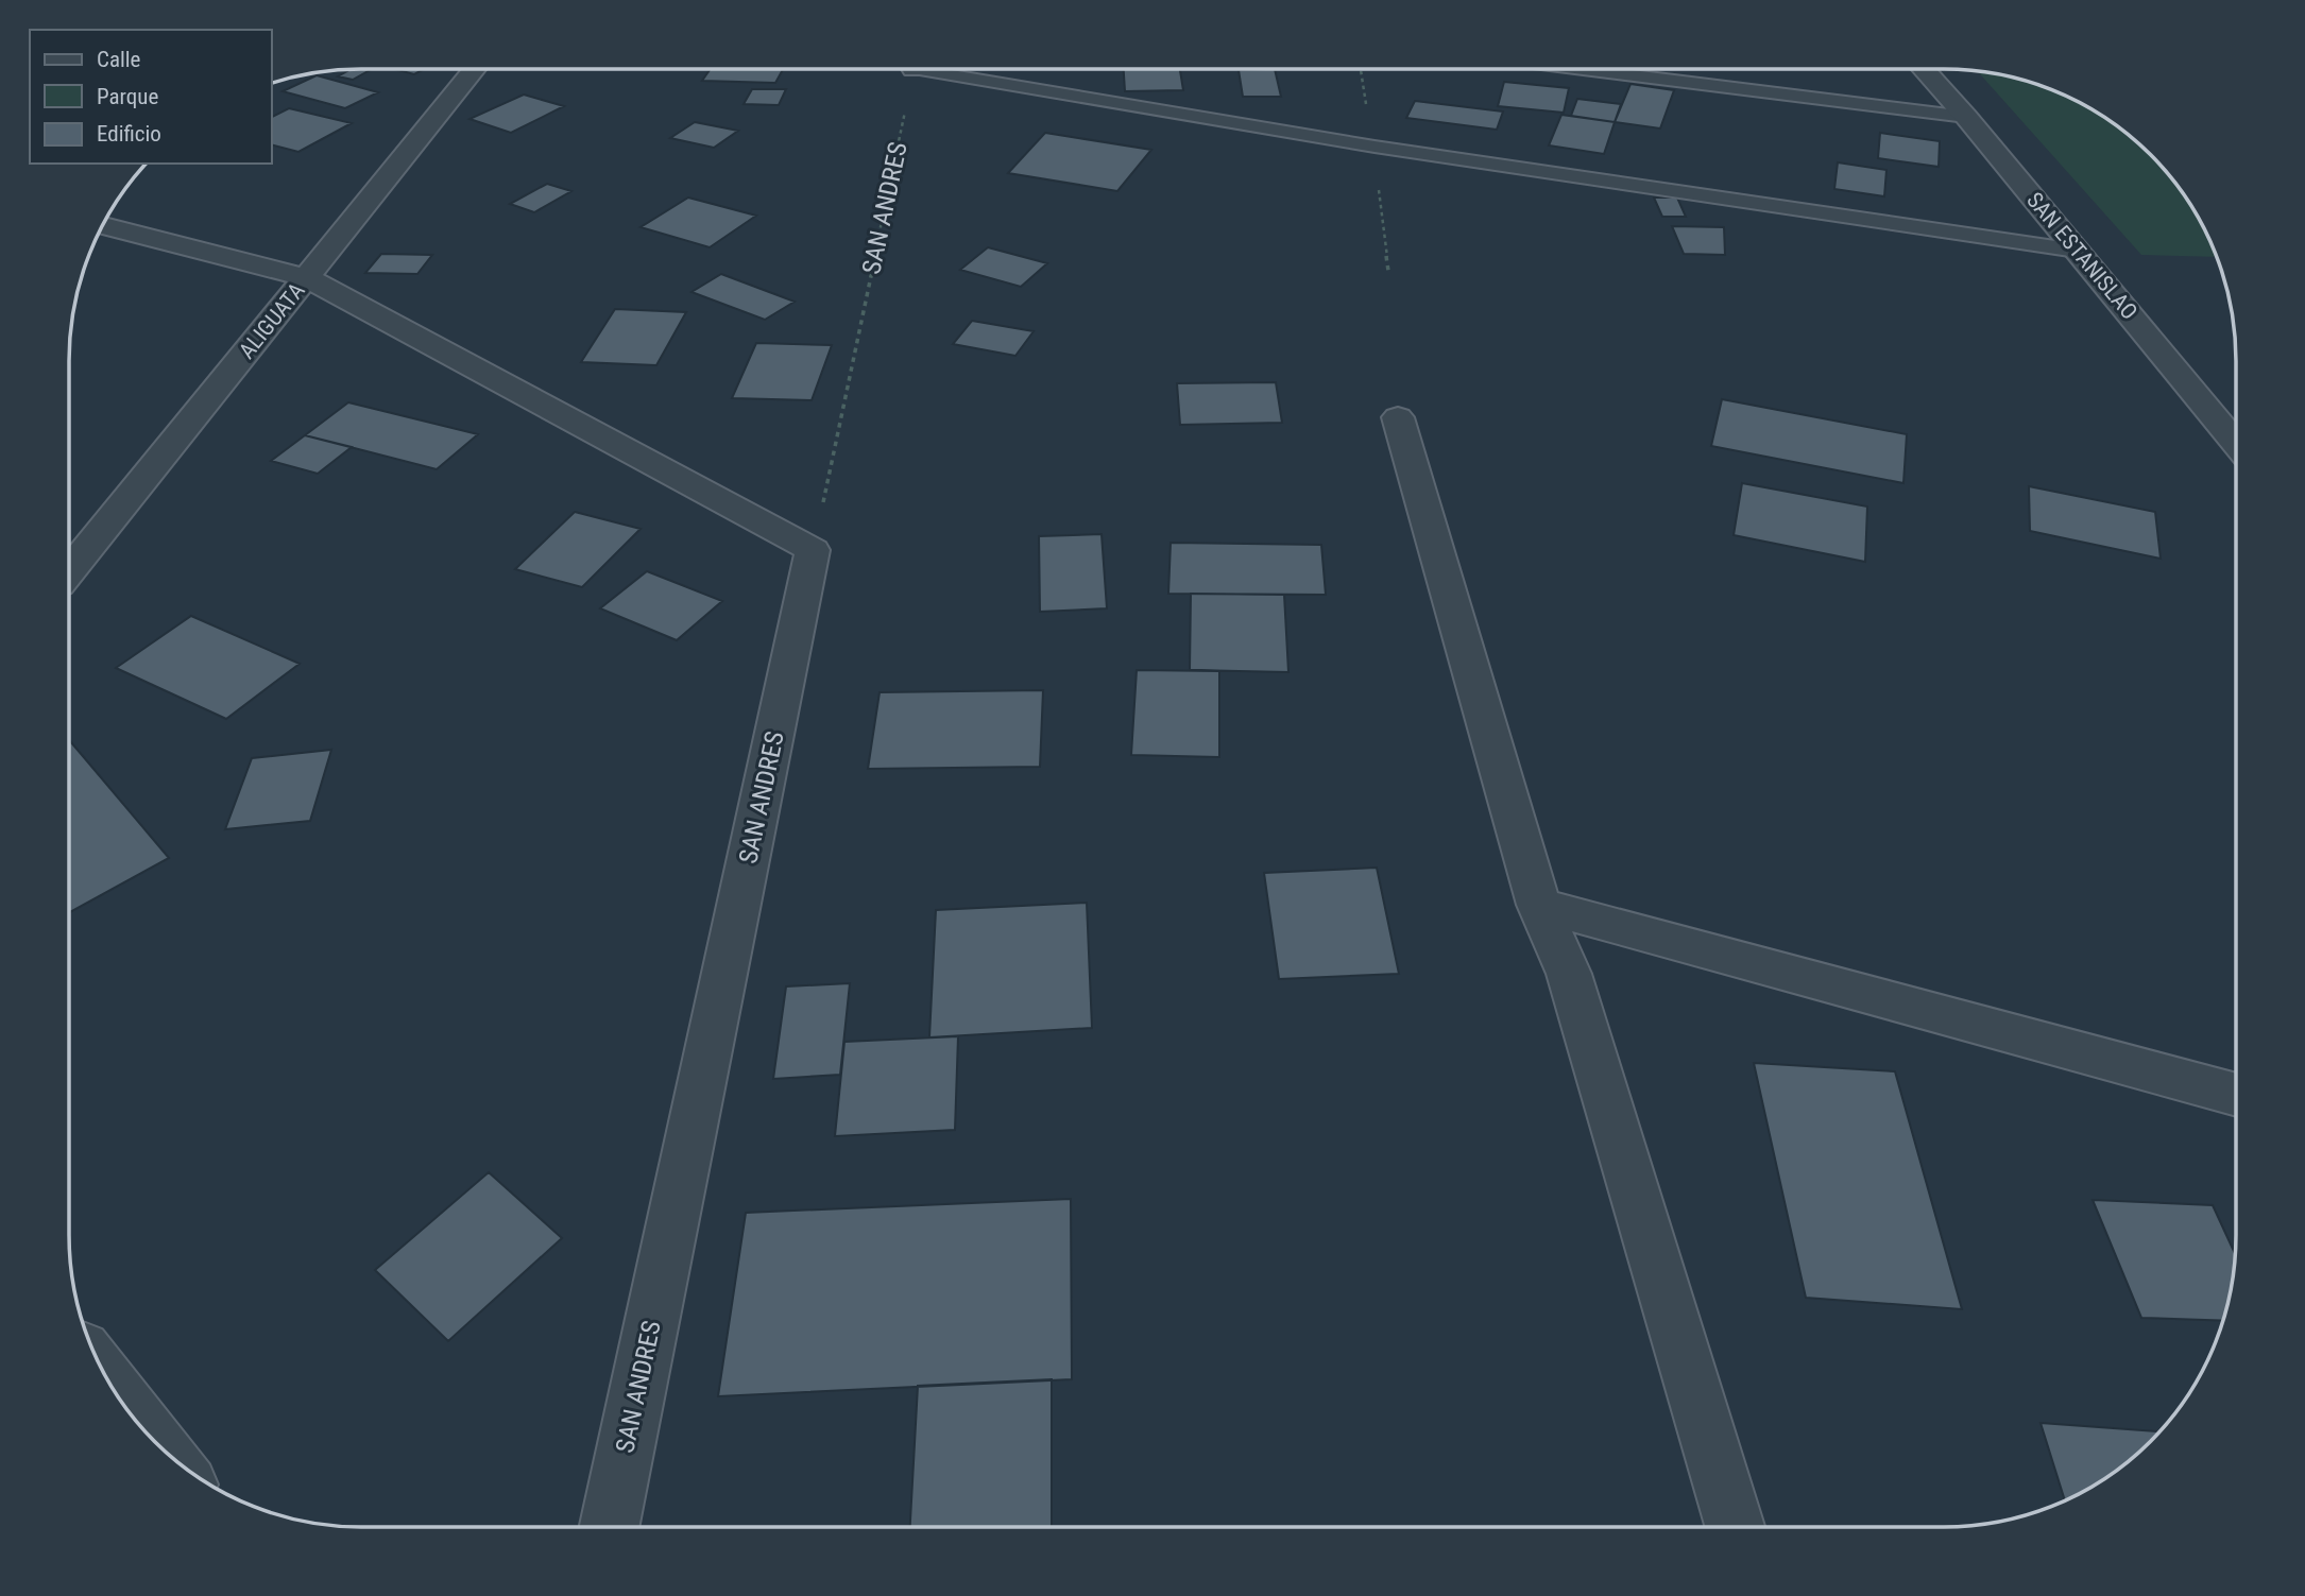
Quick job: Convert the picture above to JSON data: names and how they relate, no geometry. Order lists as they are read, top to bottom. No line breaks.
{"streets":{"street":["SAN ANDRES","SAN ESTANISLAO","ALIGUATA"]},"legend":["Calle","Parque","Edificio"]}
